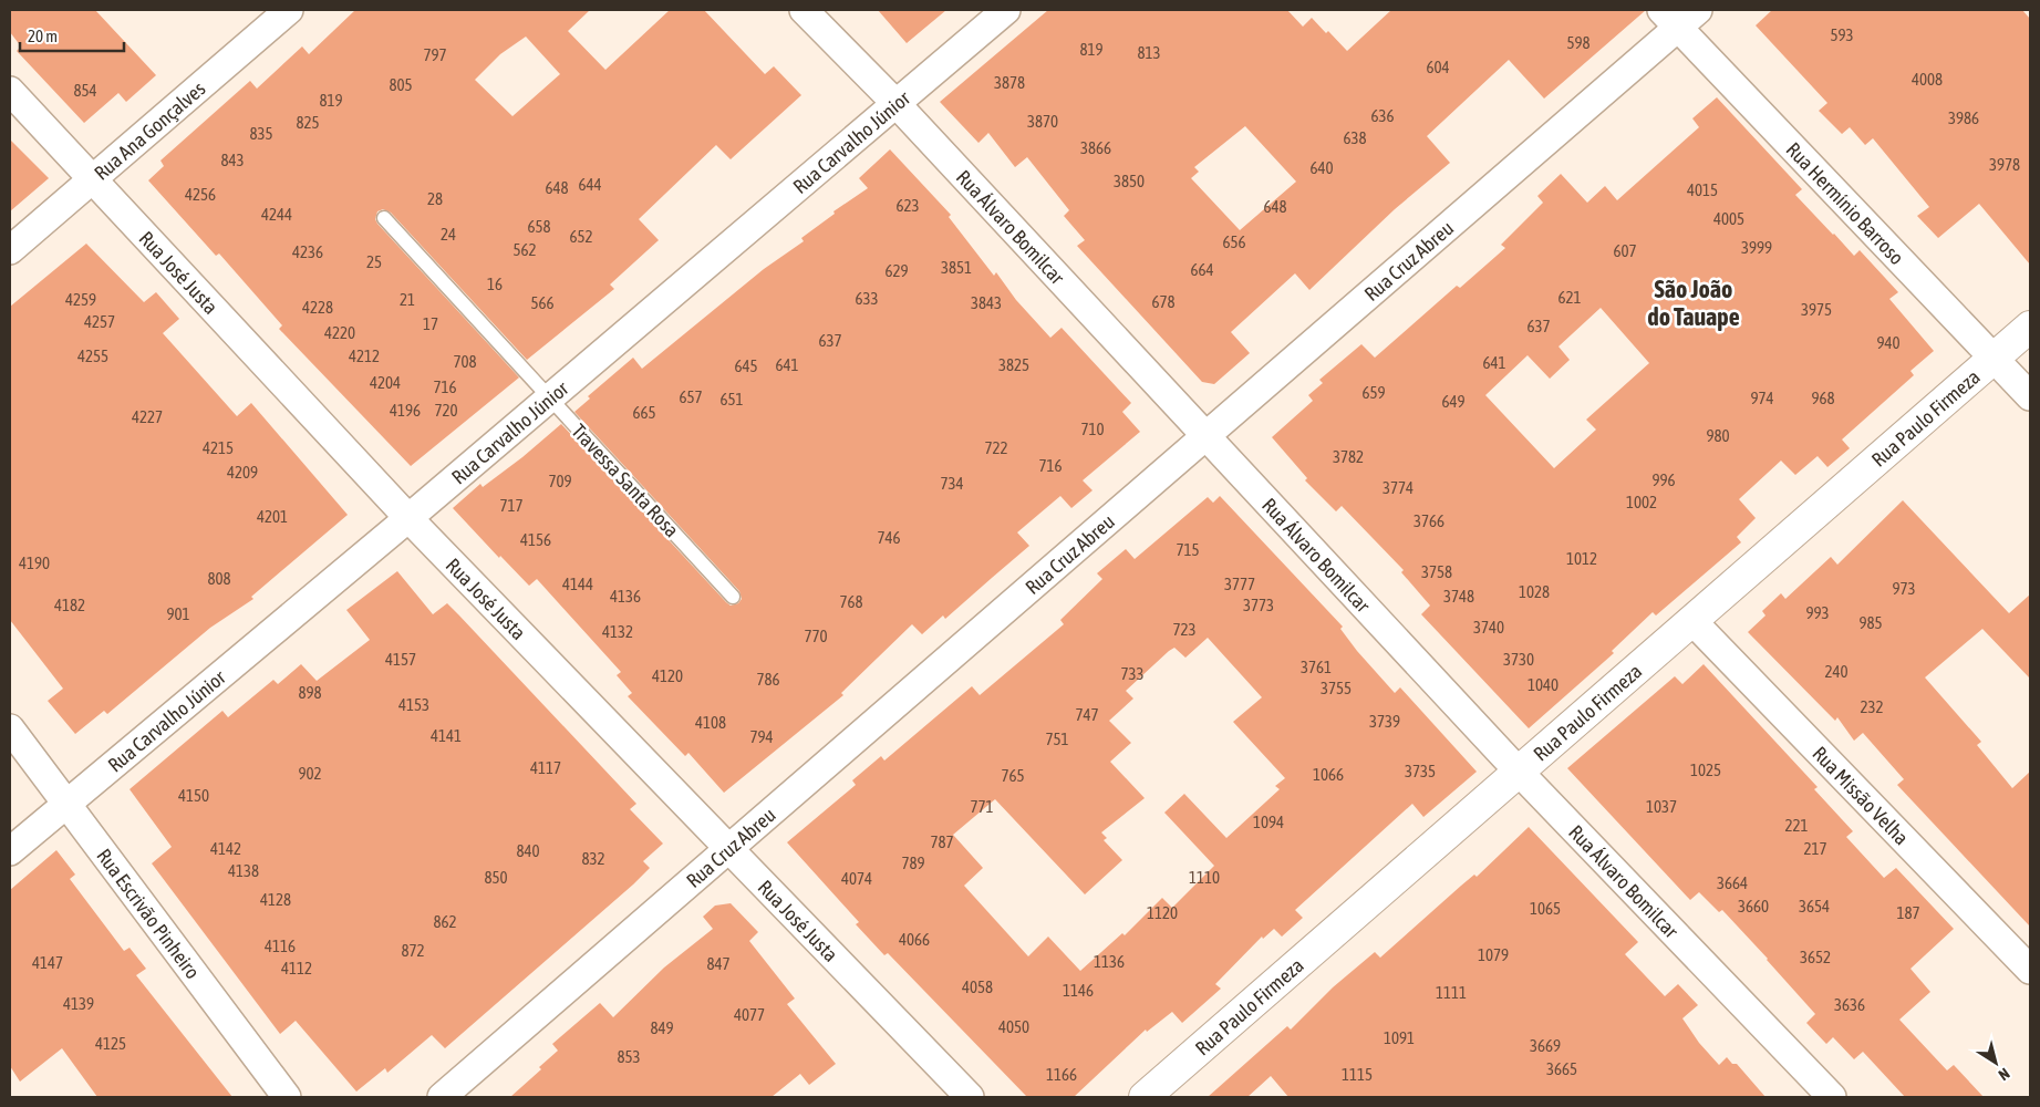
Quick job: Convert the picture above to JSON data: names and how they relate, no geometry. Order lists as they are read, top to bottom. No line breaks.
{"streets":{"street":["Rua Ana Gonçalves","Rua Carvalho Júnior","Rua Hermínio Barroso","Rua Álvaro Bomilcar","Rua Cruz Abreu","Rua José Justa","Rua Paulo Firmeza","Rua Missão Velha","Rua Escrivão Pinheiro"],"lane":["Travessa Santa Rosa"]},"crossings":[["Rua Ana Gonçalves","Rua José Justa"],["Rua Carvalho Júnior","Rua Álvaro Bomilcar"],["Rua Carvalho Júnior","Rua José Justa"],["Rua Carvalho Júnior","Travessa Santa Rosa"],["Rua Carvalho Júnior","Rua Escrivão Pinheiro"],["Rua Hermínio Barroso","Rua Cruz Abreu"],["Rua Hermínio Barroso","Rua Paulo Firmeza"],["Rua Álvaro Bomilcar","Rua Cruz Abreu"],["Rua Álvaro Bomilcar","Rua Paulo Firmeza"],["Rua Cruz Abreu","Rua José Justa"],["Rua Paulo Firmeza","Rua Missão Velha"]],"districts":["São João do Tauape"],"house_numbers":["593","598","819","813","797","604","4008","3878","805","854","819","636","3986","3870","825","835","638","3866","843","3978","640","3850","644","648","4015","4256","28","623","648","4244","4005","658","24","652","656","3999","562","607","4236","25","3851","664","629","16","621","633","4259","21","678","566","3843","4228","3975","4257","17","637","4220","637","940","4255","4212","708","641","641","3825","645","4204","716","659","657","974","968","651","649","4196","720","665","4227","710","980","4215","722","3782","716","4209","996","709","734","3774","1002","717","4201","3766","746","4156","715","1012","4190","3758","808","4144","3777","973","1028","4136","3748","768","4182","3773","993","901","985","3740","723","4132","770","4157","3730","3761","240","733","4120","786","1040","3755","898","4153","232","747","3739","4108","4141","794","751","4117","1025","3735","902","1066","765","4150","771","1037","1094","221","787","4142","217","840","832","789","4138","850","1110","4074","3664","4128","3660","3654","1065","1120","187","862","4066","4116","872","1079","3652","1136","4147","847","4112","4058","1146","1111","4139","3636","4077","4050","849","1091","4125","3669","853","3665","1166","1115"],"scale_bar":"20 m","north":"bottom right"}
